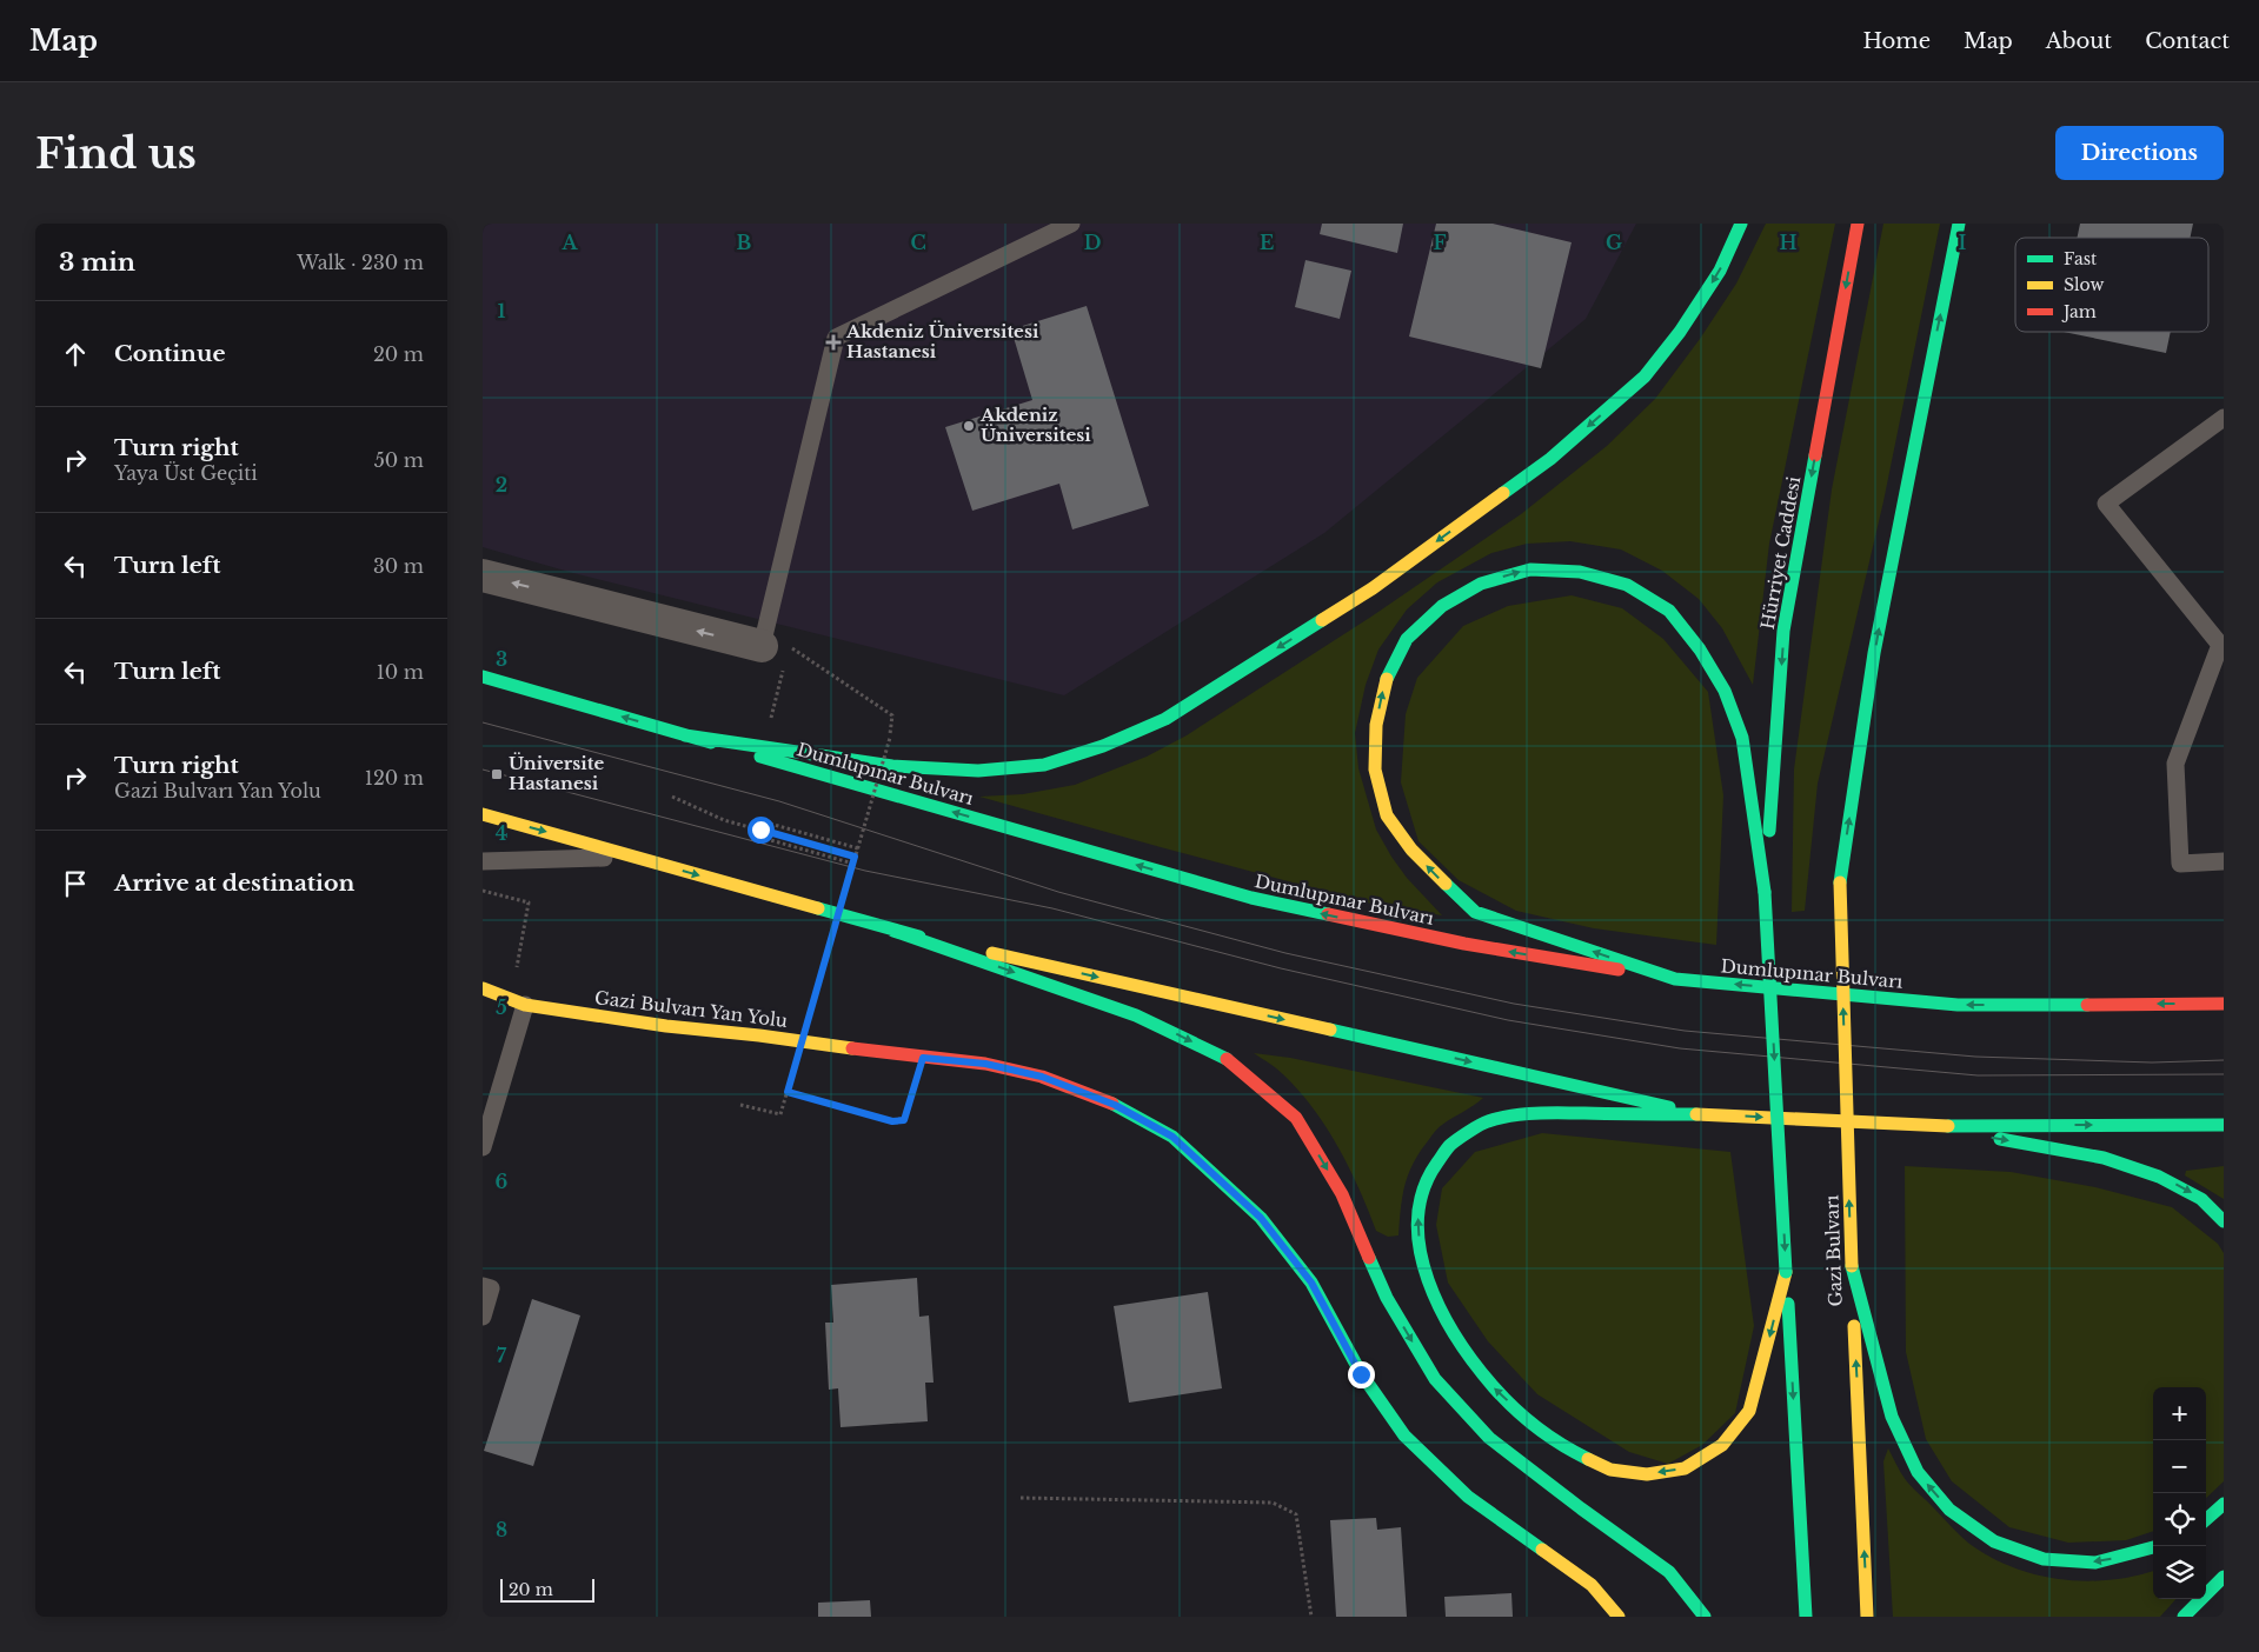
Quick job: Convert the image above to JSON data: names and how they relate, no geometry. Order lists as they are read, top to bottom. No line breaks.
{"streets":{"main road":["Hürriyet Caddesi","Dumlupınar Bulvarı","Gazi Bulvarı Yan Yolu","Gazi Bulvarı"]},"one_way":["Dumlupınar Bulvarı"],"places":{"health":["Akdeniz Üniversitesi Hastanesi"],"other":["Akdeniz Üniversitesi"],"transit":["Üniversite Hastanesi"]},"legend":["Fast","Slow","Jam"],"scale_bar":"20 m","page":{"header":"Map","nav":["Home","Map","About","Contact"],"buttons":"Directions","title":"Find us","heading":["3 min","Walk · 230 m"],"list":[["Continue","20 m"],["Turn right","Yaya Üst Geçiti","50 m"],["Turn left","30 m"],["Turn left","10 m"],["Turn right","Gazi Bulvarı Yan Yolu","120 m"],"Arrive at destination"],"map_buttons":["+","−"],"scale":"20 m"},"grid":{"columns":["A","B","C","D","E","F","G","H","I"],"rows":["1","2","3","4","5","6","7","8"]}}
